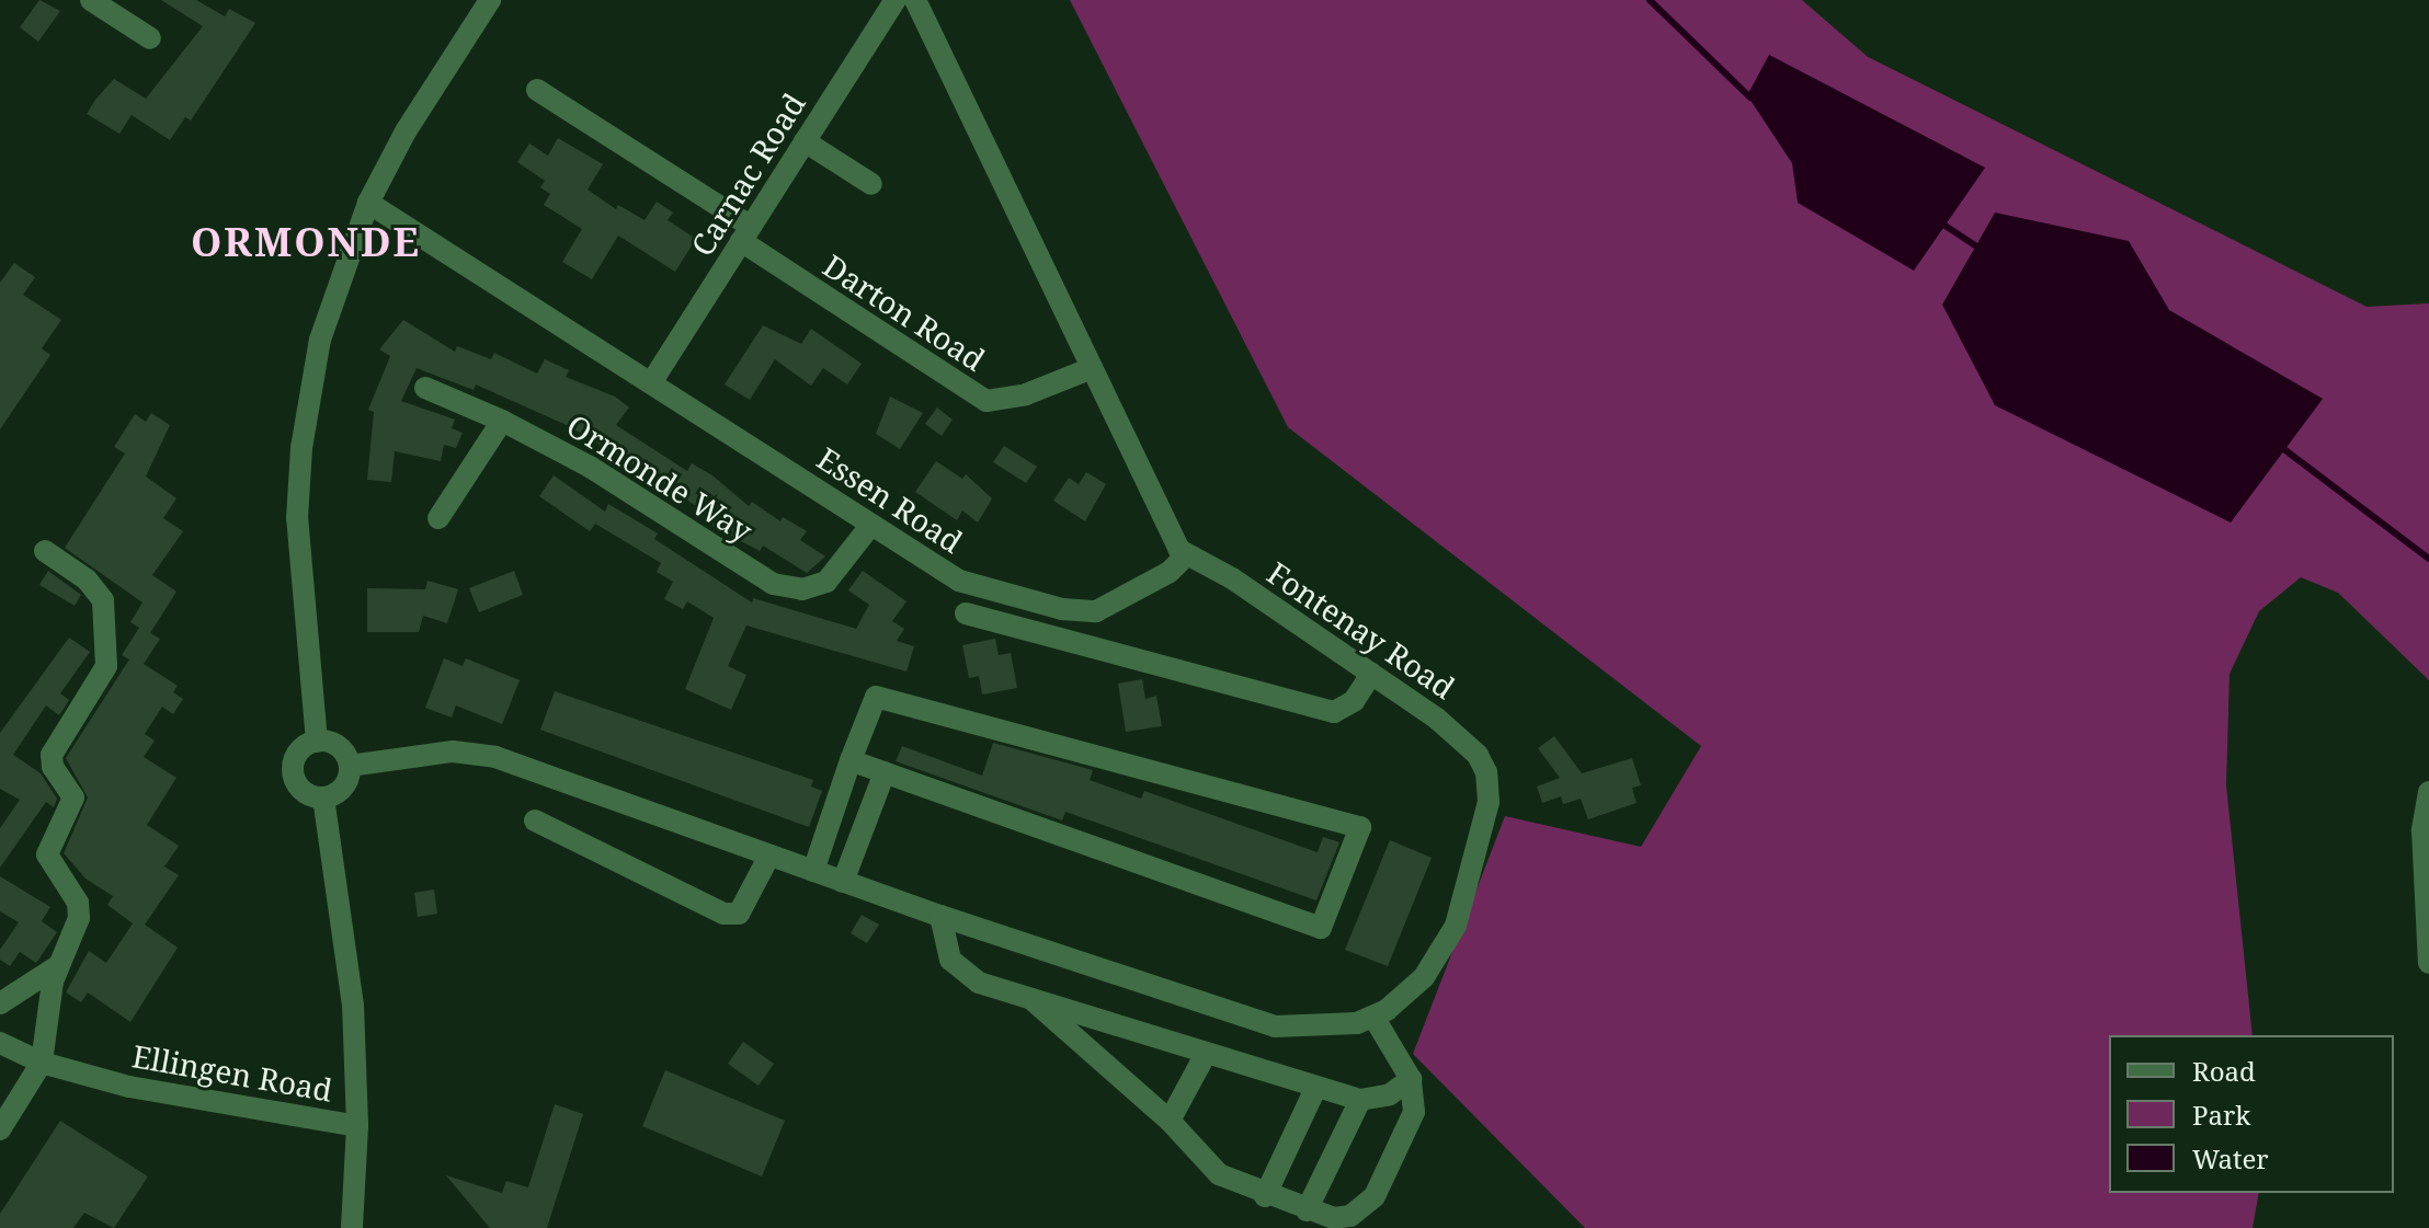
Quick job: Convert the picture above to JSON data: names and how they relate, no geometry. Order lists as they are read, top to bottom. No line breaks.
{"streets":{"street":["Carnac Road","Darton Road","Ormonde Way","Essen Road","Fontenay Road","Ellingen Road"]},"crossings":[["Carnac Road","Darton Road"],["Carnac Road","Essen Road"],["Ormonde Way","Essen Road"],["Essen Road","Fontenay Road"]],"districts":["ORMONDE"],"legend":["Road","Park","Water"]}
